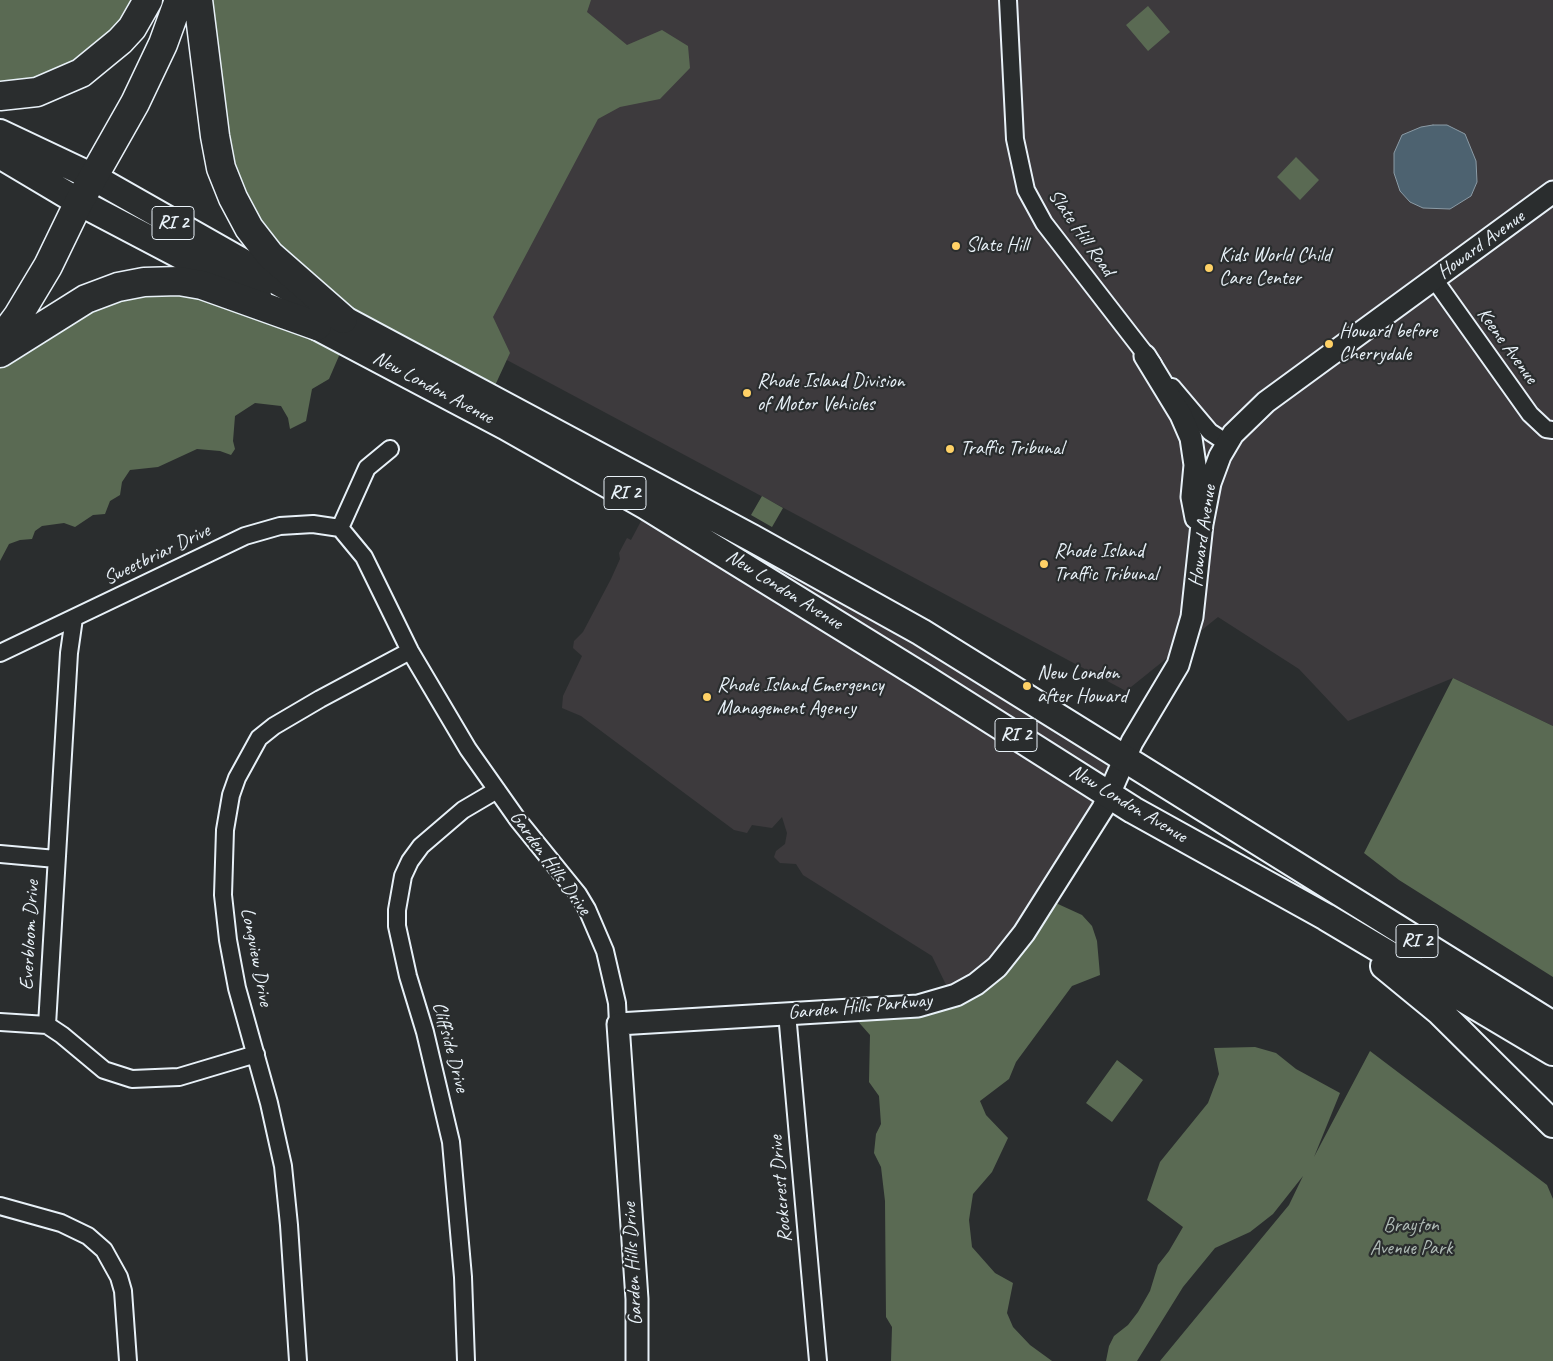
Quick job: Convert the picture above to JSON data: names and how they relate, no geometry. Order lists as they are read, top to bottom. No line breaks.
{"streets":{"main road":["RI 2","New London Avenue"],"street":["Slate Hill Road","Howard Avenue","Keene Avenue","Sweetbriar Drive","Garden Hills Drive","Everbloom Drive","Longview Drive","Garden Hills Parkway","Cliffside Drive","Rockcrest Drive"]},"crossings":[["Slate Hill Road","Howard Avenue"],["Howard Avenue","Keene Avenue"],["Howard Avenue","New London Avenue"],["Howard Avenue","Garden Hills Parkway"],["New London Avenue","Garden Hills Parkway"],["Sweetbriar Drive","Garden Hills Drive"],["Sweetbriar Drive","Everbloom Drive"],["Garden Hills Drive","Longview Drive"],["Garden Hills Drive","Garden Hills Parkway"],["Garden Hills Drive","Cliffside Drive"],["Garden Hills Parkway","Rockcrest Drive"]],"parks":["Brayton Avenue Park"],"places":["Slate Hill","Kids World Child Care Center","Howard before Cherrydale","Rhode Island Division of Motor Vehicles","Traffic Tribunal","Rhode Island Traffic Tribunal","New London after Howard","Rhode Island Emergency Management Agency"]}
